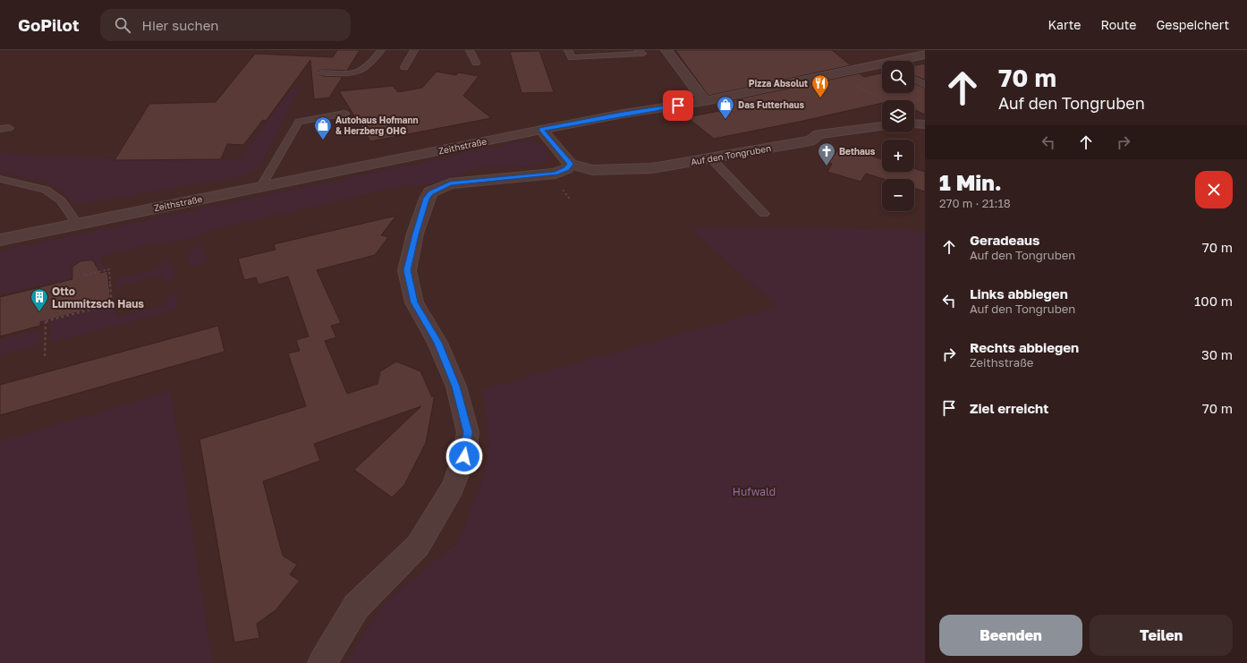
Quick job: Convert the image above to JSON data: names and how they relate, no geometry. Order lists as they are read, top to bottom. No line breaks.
{"streets":{"street":["Zeithstraße","Auf den Tongruben"]},"parks":["Hufwald"],"places":{"restaurant":["Pizza Absolut"],"shop":["Das Futterhaus","Autohaus Hofmann & Herzberg OHG"],"church":["Bethaus"],"building":["Otto Lummitzsch Haus"]},"page":{"header":"GoPilot","search":"Hier suchen","nav":["Karte","Route","Gespeichert"],"turn":["70 m","Auf den Tongruben"],"map_buttons":["+","−"],"heading":["1 Min.","270 m · 21:18"],"list":[{"name":"Geradeaus","note":"Auf den Tongruben","value":"70 m"},{"name":"Links abbiegen","note":"Auf den Tongruben","value":"100 m"},{"name":"Rechts abbiegen","note":"Zeithstraße","value":"30 m"},{"name":"Ziel erreicht","value":"70 m"}],"buttons":["Beenden","Teilen"]}}
